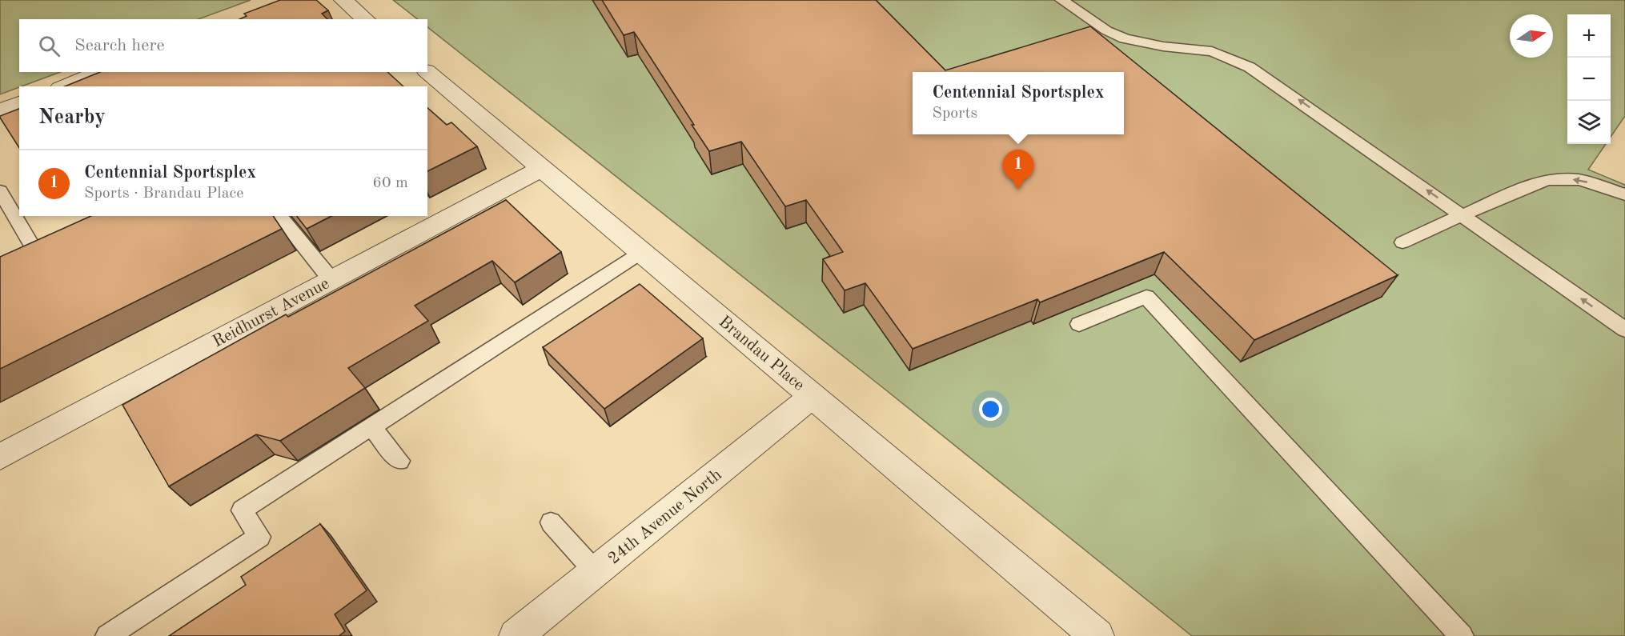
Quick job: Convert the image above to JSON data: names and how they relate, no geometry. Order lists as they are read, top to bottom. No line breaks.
{"streets":{"street":["Reidhurst Avenue","Brandau Place","24th Avenue North"]},"crossings":[["Reidhurst Avenue","Brandau Place"],["Brandau Place","24th Avenue North"]],"north":"right","page":{"map_buttons":["+","−"],"search":"Search here","popup":["Centennial Sportsplex","Sports"],"heading":"Nearby","list":[{"mark":"1","name":"Centennial Sportsplex","note":"Sports · Brandau Place","value":"60 m"}],"pins":"1"}}
